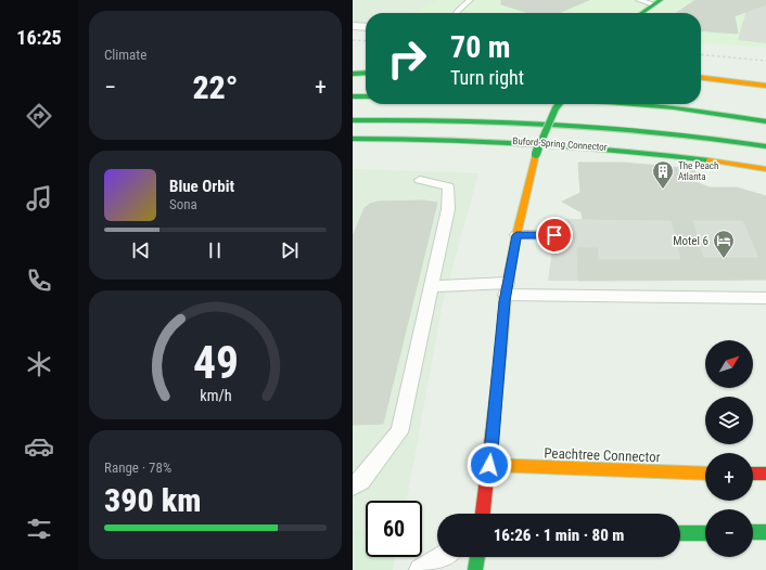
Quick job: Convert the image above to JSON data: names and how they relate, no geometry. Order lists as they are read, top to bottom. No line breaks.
{"streets":{"main road":["Buford-Spring Connector","Peachtree Connector"]},"places":{"building":["The Peach Atlanta"],"hotel":["Motel 6"]},"north":"top right","page":{"tabs":"16:25","tile":["Climate",["Range · 78%","390 km"]],"turn":["70 m","Turn right"],"heat":["−","22°","+"],"song":["Blue Orbit","Sona"],"map_buttons":["+","−"],"limit":"60","trip":"16:26 · 1 min · 80 m","gauge":["49","km/h"]}}
